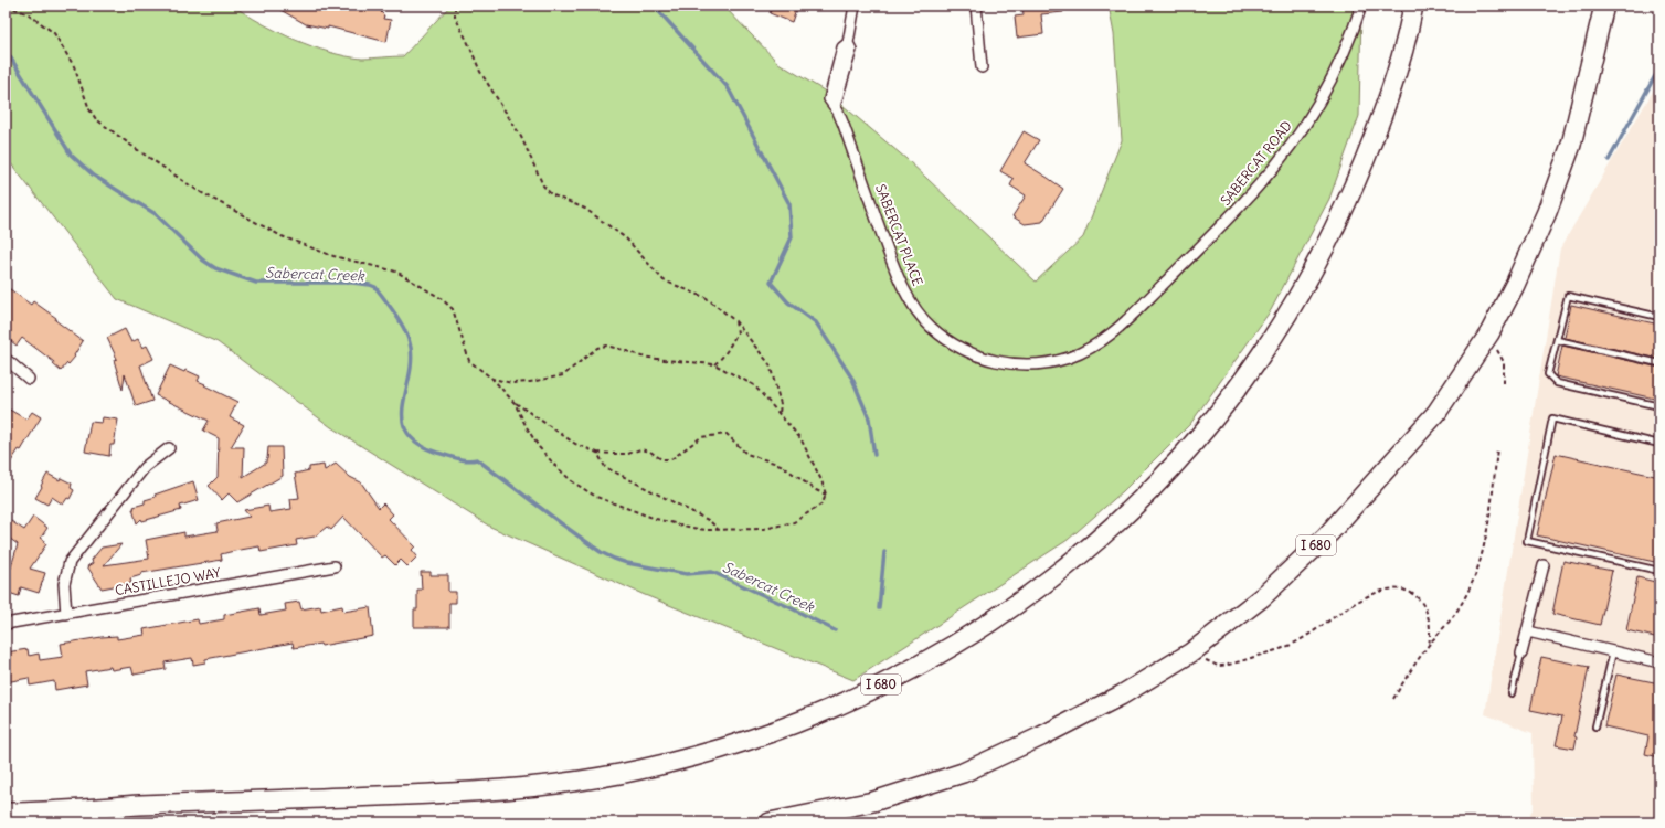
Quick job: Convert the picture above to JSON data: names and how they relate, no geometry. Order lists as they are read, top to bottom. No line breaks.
{"streets":{"highway":["I 680"],"street":["SABERCAT ROAD","SABERCAT PLACE","CASTILLEJO WAY"]},"crossings":[["SABERCAT ROAD","SABERCAT PLACE"]],"water":["Sabercat Creek"]}
